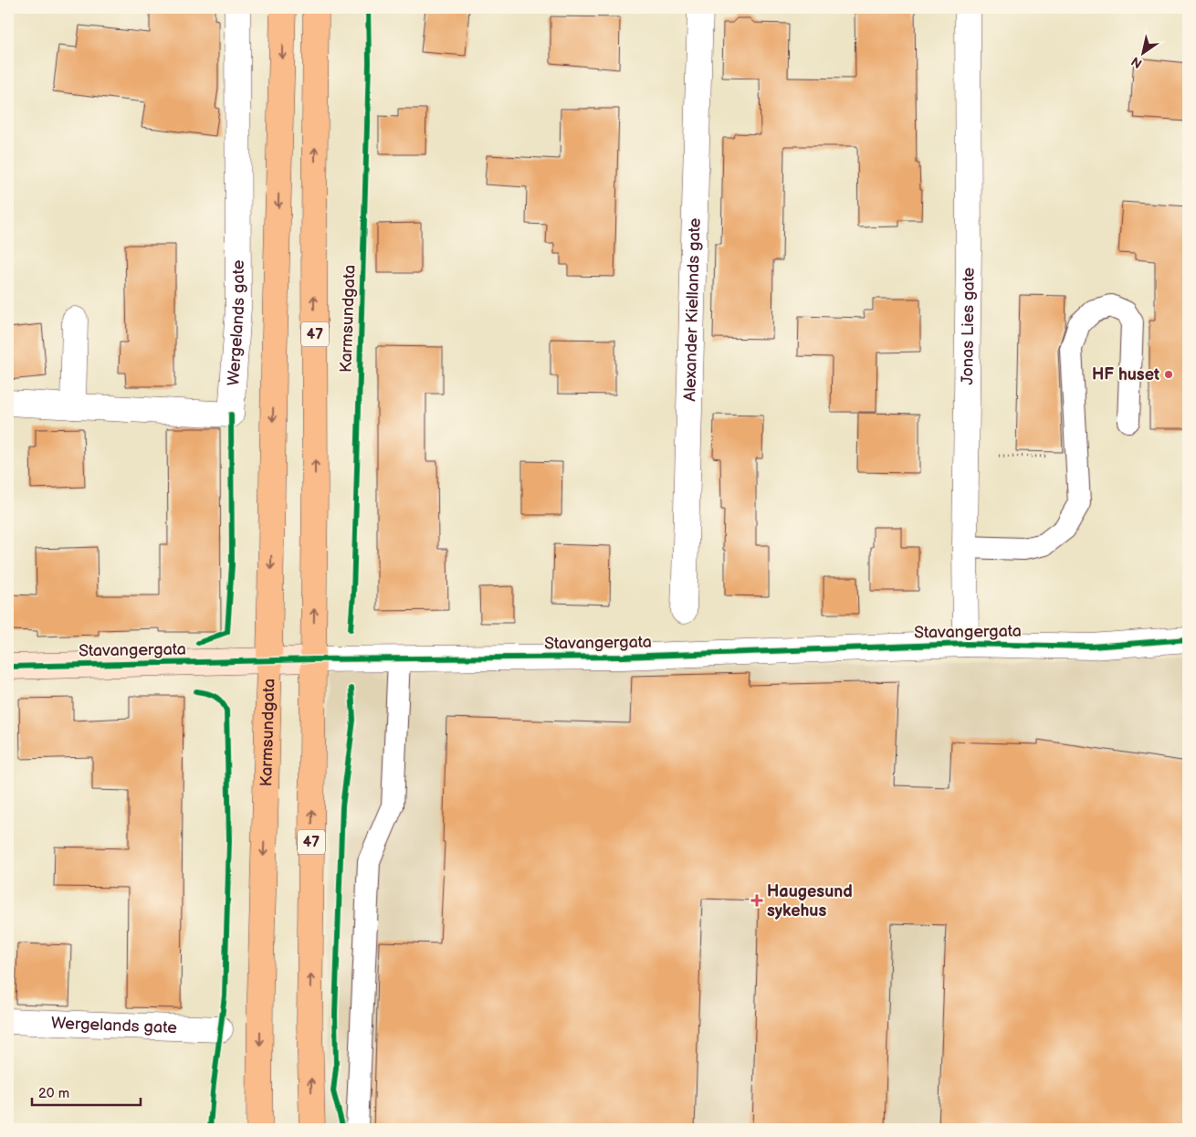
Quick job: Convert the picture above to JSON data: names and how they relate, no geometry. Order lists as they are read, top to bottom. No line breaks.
{"streets":{"main road":["Karmsundgata","47"],"street":["Alexander Kiellands gate","Wergelands gate","Jonas Lies gate","Stavangergata"]},"crossings":[["Karmsundgata","Stavangergata"],["Jonas Lies gate","Stavangergata"]],"places":{"other":["HF huset"],"health":["Haugesund sykehus"]},"scale_bar":"20 m","north":"bottom left"}
